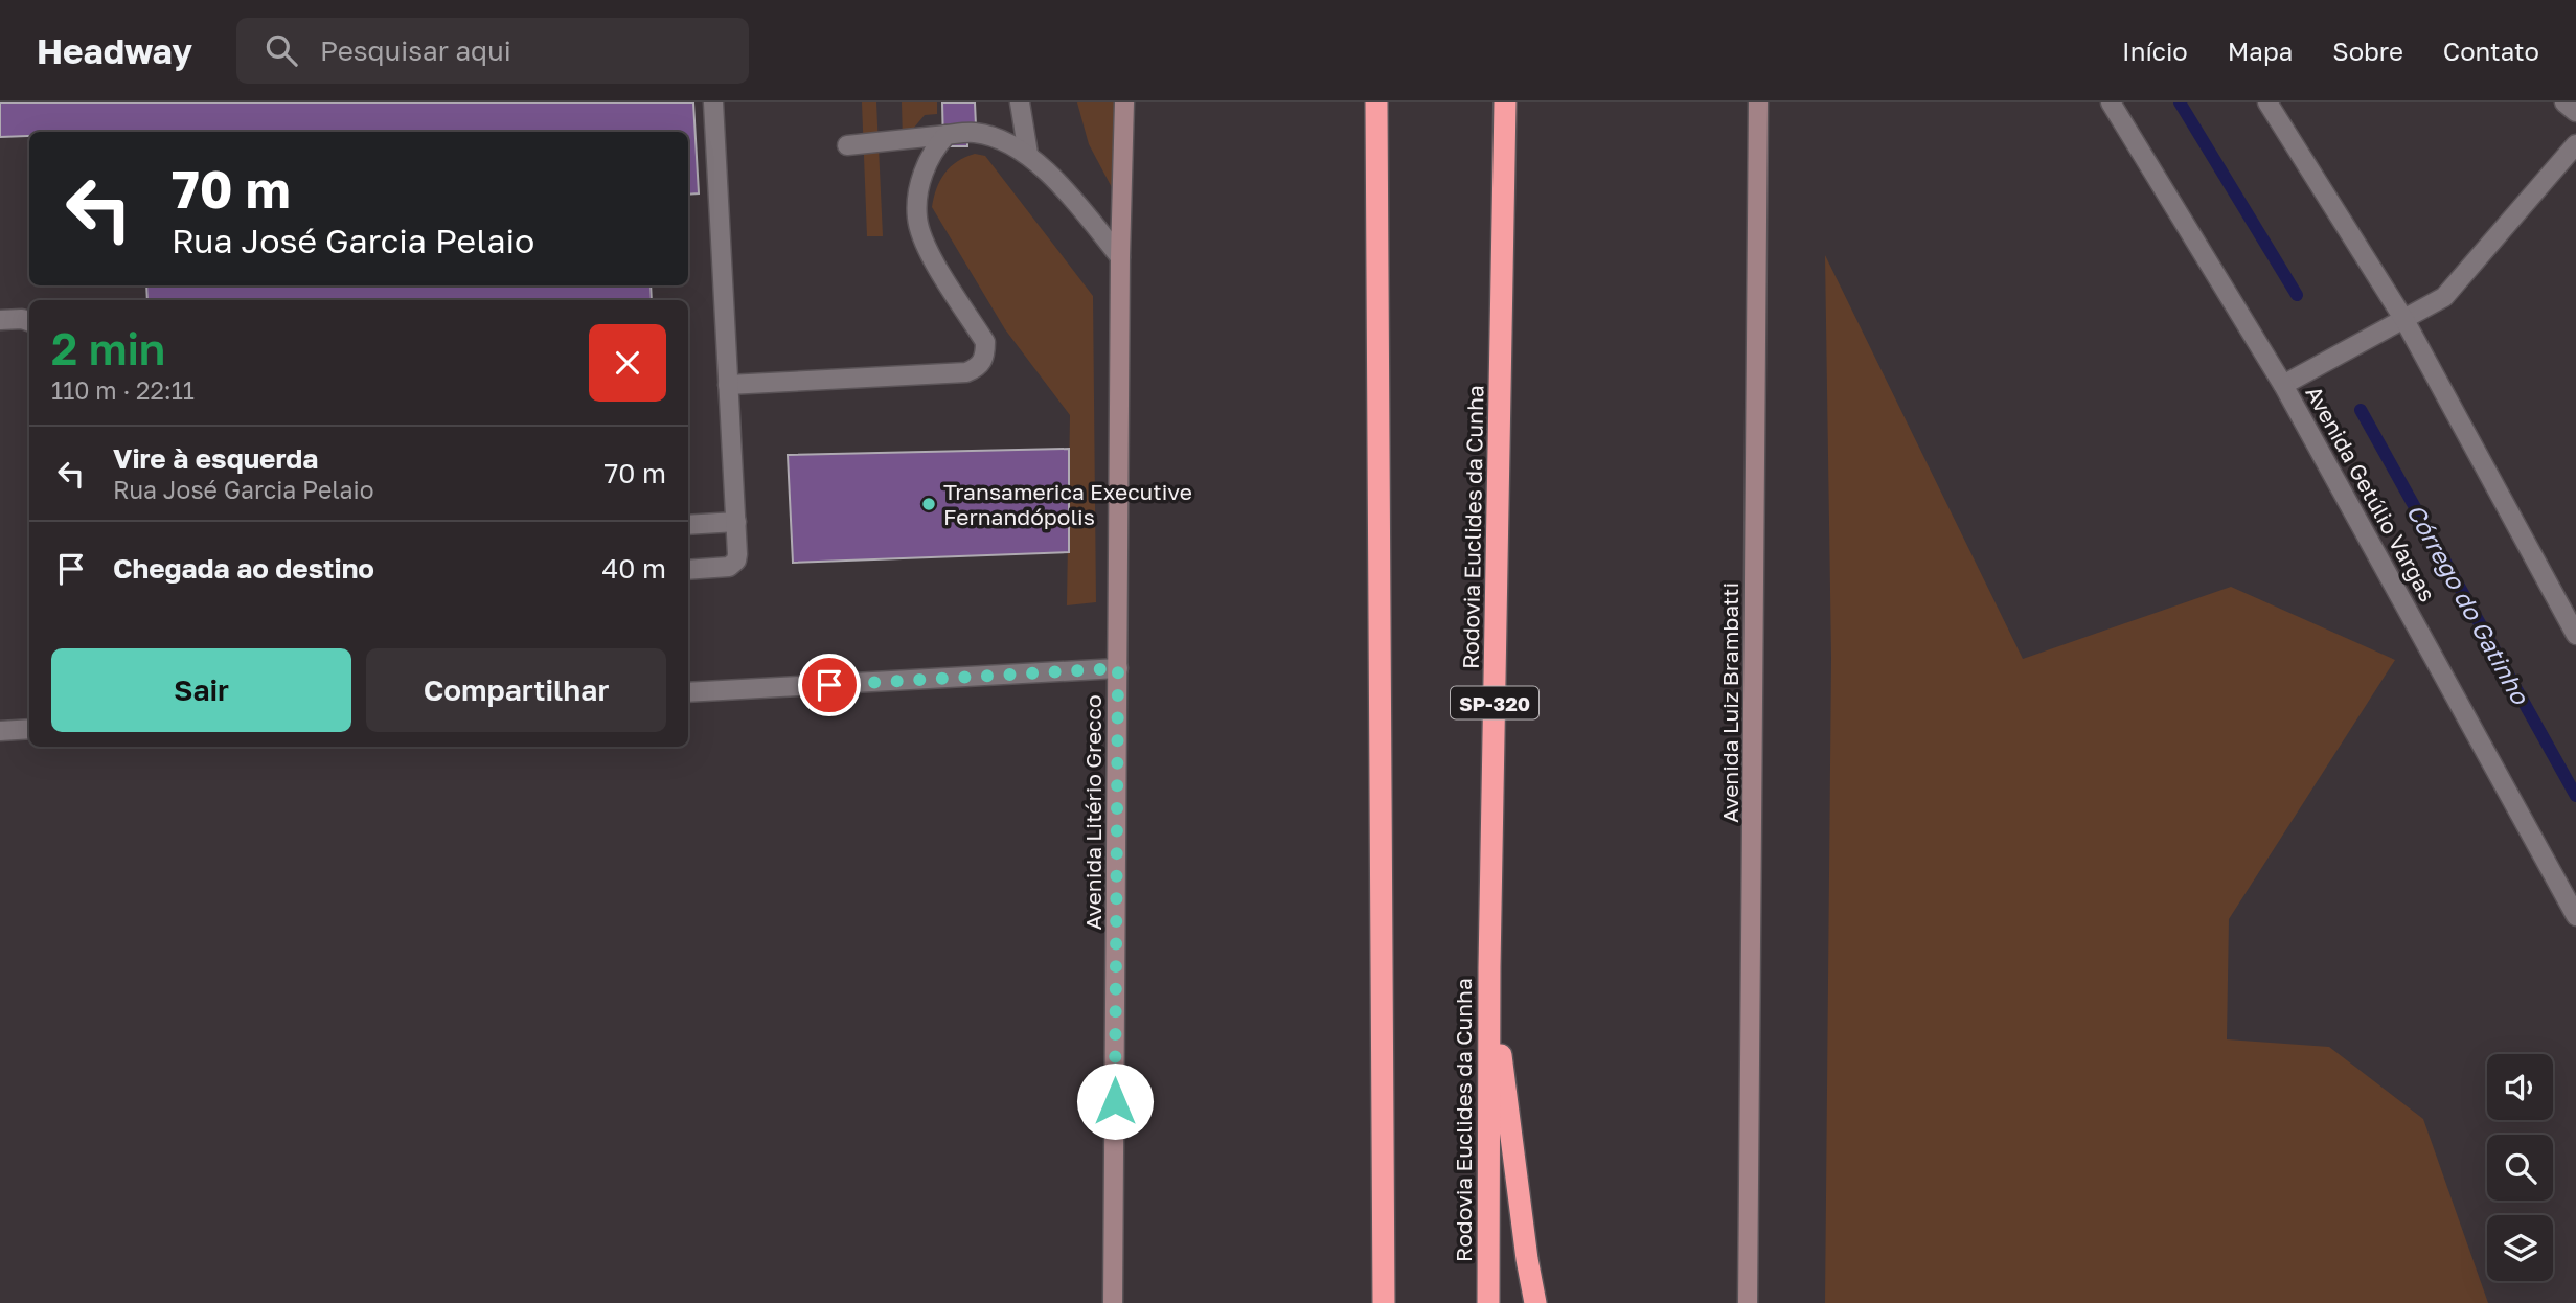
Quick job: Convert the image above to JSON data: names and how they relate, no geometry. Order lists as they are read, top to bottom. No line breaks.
{"streets":{"highway":["Rodovia Euclides da Cunha","SP-320"],"main road":["Avenida Luiz Brambatti","Avenida Litério Grecco"],"street":["Avenida Getúlio Vargas"]},"water":["Córrego do Gatinho"],"places":["Transamerica Executive Fernandópolis"],"page":{"header":"Headway","search":"Pesquisar aqui","nav":["Início","Mapa","Sobre","Contato"],"turn":["70 m","Rua José Garcia Pelaio"],"heading":["2 min","110 m · 22:11"],"list":[{"name":"Vire à esquerda","note":"Rua José Garcia Pelaio","value":"70 m"},{"name":"Chegada ao destino","value":"40 m"}],"buttons":["Sair","Compartilhar"]}}
